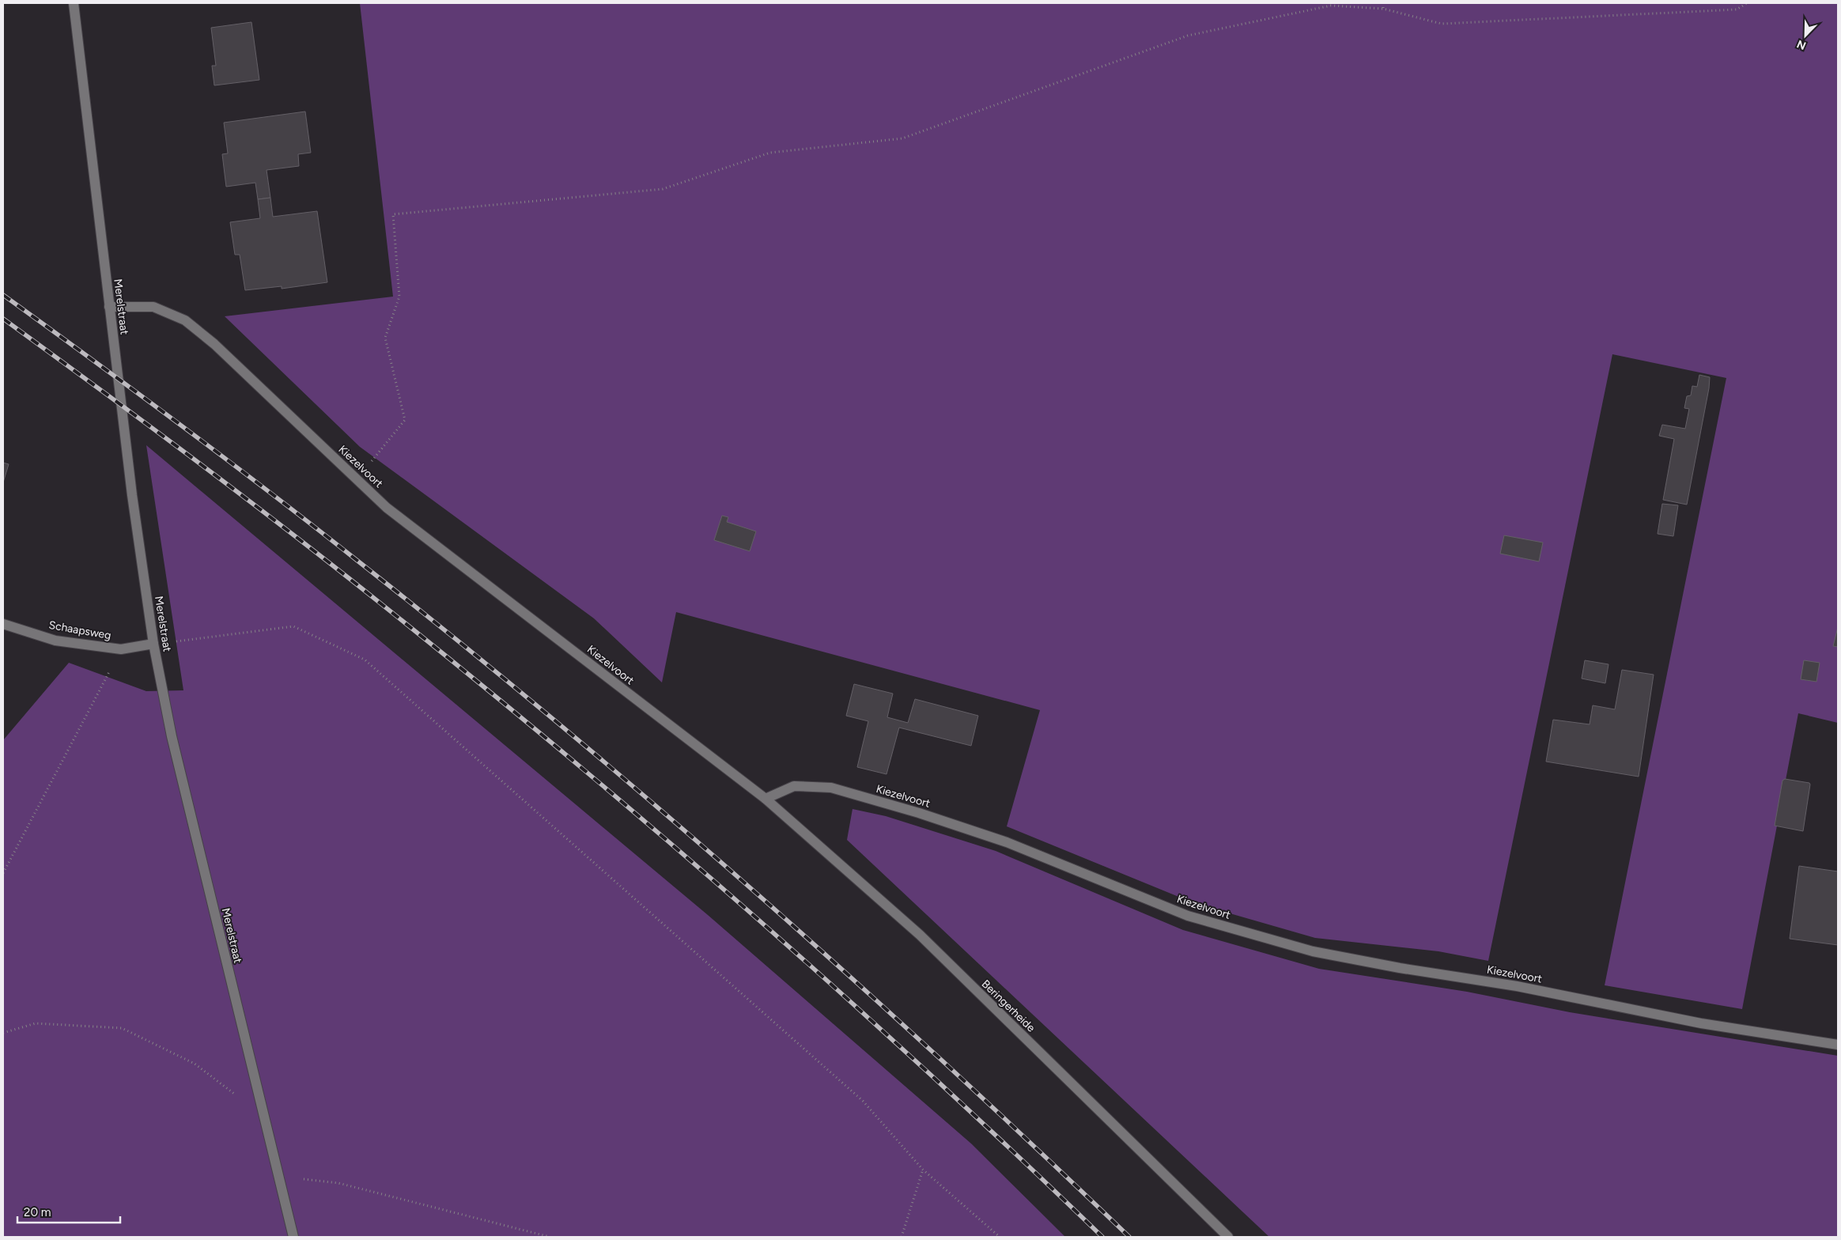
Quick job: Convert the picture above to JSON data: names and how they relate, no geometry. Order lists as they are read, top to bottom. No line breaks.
{"streets":{"street":["Merelstraat","Kiezelvoort","Schaapsweg","Beringerheide"]},"crossings":[["Merelstraat","Kiezelvoort"],["Merelstraat","Schaapsweg"],["Kiezelvoort","Beringerheide"]],"scale_bar":"20 m","north":"bottom left"}
